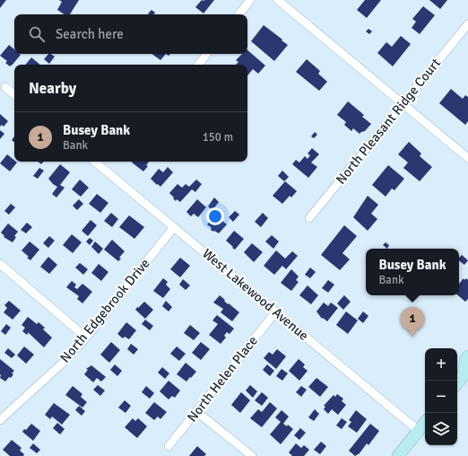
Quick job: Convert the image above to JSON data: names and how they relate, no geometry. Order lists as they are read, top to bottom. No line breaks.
{"streets":{"street":["North Pleasant Ridge Court","West Lakewood Avenue","North Edgebrook Drive","North Helen Place"]},"crossings":[["West Lakewood Avenue","North Edgebrook Drive"],["West Lakewood Avenue","North Helen Place"]],"page":{"search":"Search here","heading":"Nearby","list":[{"mark":"1","name":"Busey Bank","note":"Bank","value":"150 m"}],"popup":["Busey Bank","Bank"],"pins":"1","map_buttons":["+","−"]}}
